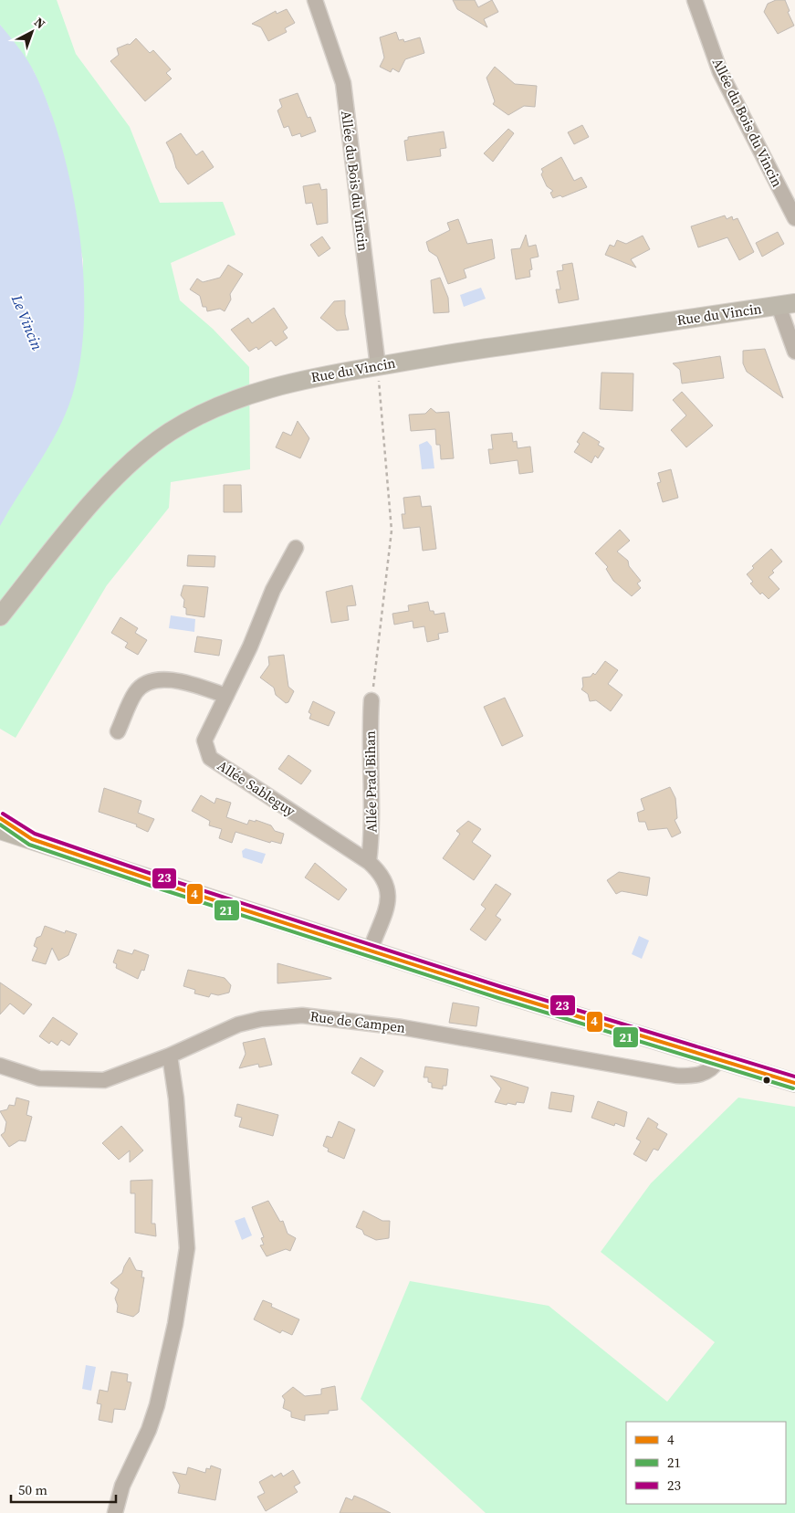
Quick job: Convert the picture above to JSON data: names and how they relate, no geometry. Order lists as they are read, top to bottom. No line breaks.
{"streets":{"main road":["Rue du Vincin"],"street":["Allée du Bois du Vincin","Allée Prad Bihan","Allée Sableguy","Rue de Campen"]},"crossings":[["Allée du Bois du Vincin","Rue du Vincin"],["Allée Prad Bihan","Allée Sableguy"]],"water":["Le Vincin"],"lines":["transit line 23","transit line 4","transit line 21"],"legend":["4","21","23"],"scale_bar":"50 m","north":"top right"}
